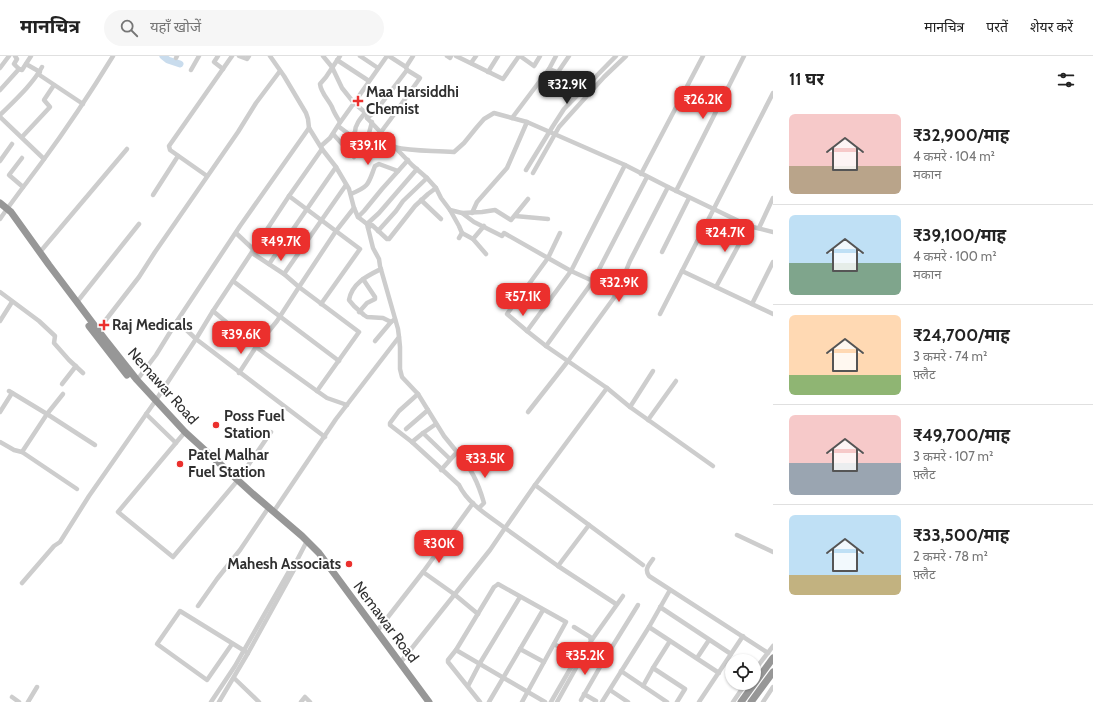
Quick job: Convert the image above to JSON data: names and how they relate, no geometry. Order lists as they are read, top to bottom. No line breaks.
{"streets":{"highway":["Nemawar Road"]},"places":{"health":["Maa Harsiddhi Chemist","Raj Medicals"],"other":["Poss Fuel Station","Patel Malhar Fuel Station","Mahesh Associats"]},"page":{"header":"मानचित्र","search":"यहाँ खोजें","nav":["मानचित्र","परतें","शेयर करें"],"heading":"11 घर","price":["₹32.9K","₹26.2K","₹39.1K","₹24.7K","₹49.7K","₹32.9K","₹57.1K","₹39.6K","₹33.5K","₹30K","₹35.2K"],"list":[{"name":"₹32,900/माह","note":"4 कमरे · 104 m² · मकान"},{"name":"₹39,100/माह","note":"4 कमरे · 100 m² · मकान"},{"name":"₹24,700/माह","note":"3 कमरे · 74 m² · फ़्लैट"},{"name":"₹49,700/माह","note":"3 कमरे · 107 m² · फ़्लैट"},{"name":"₹33,500/माह","note":"2 कमरे · 78 m² · फ़्लैट"}]}}
